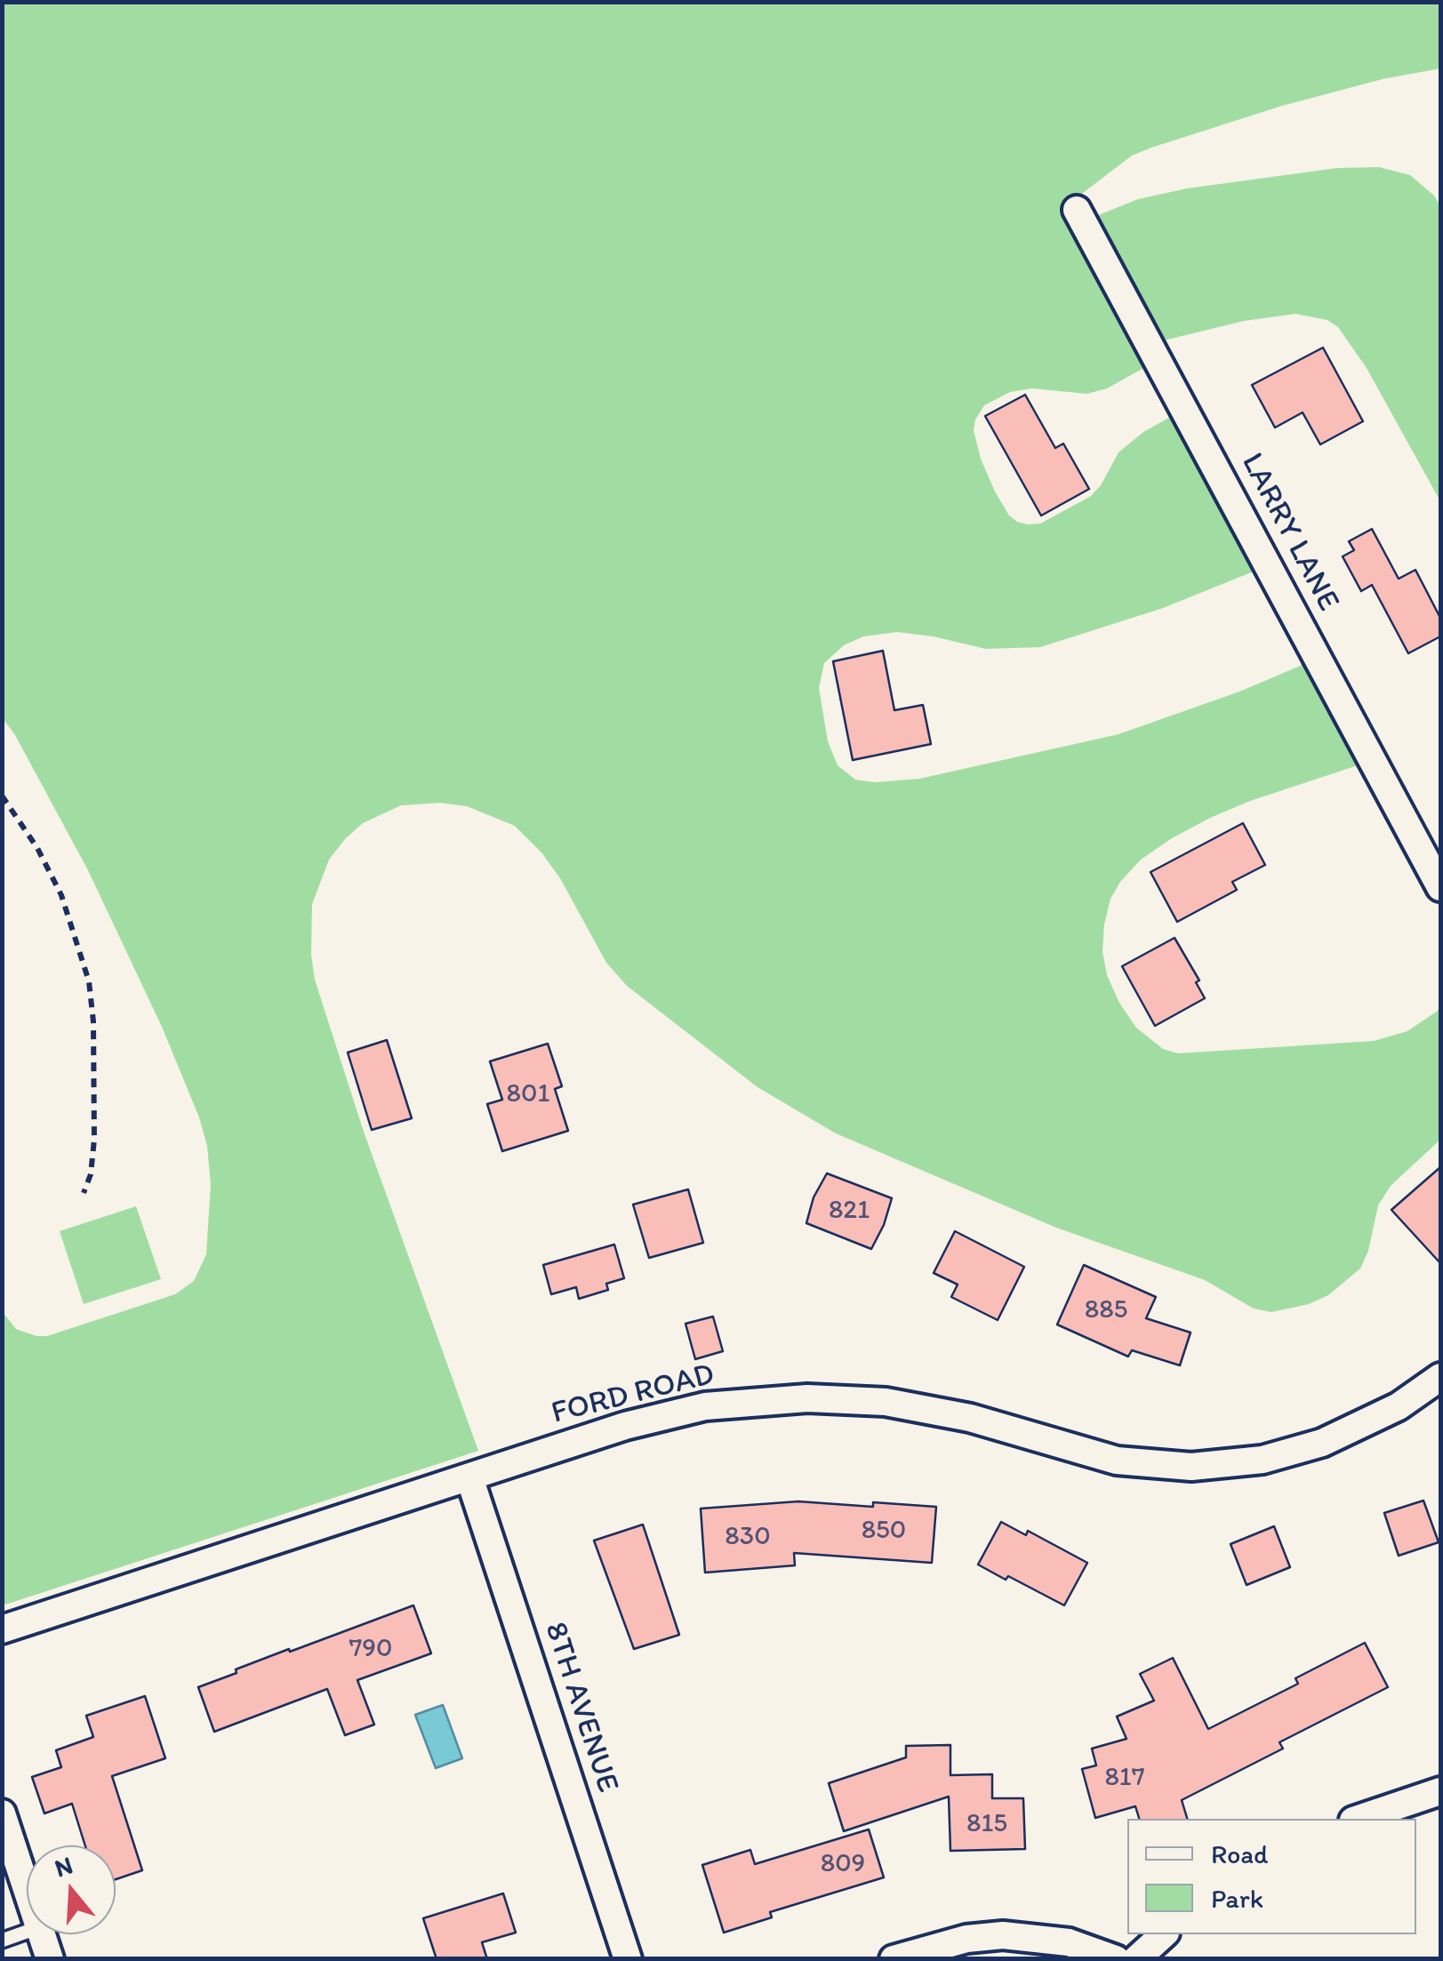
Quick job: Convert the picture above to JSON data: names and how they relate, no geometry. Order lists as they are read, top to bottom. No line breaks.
{"streets":{"street":["LARRY LANE","FORD ROAD","8TH AVENUE"]},"crossings":[["FORD ROAD","8TH AVENUE"]],"house_numbers":["801","821","885","850","830","790","817","815","809"],"legend":["Road","Park"],"north":"top"}
